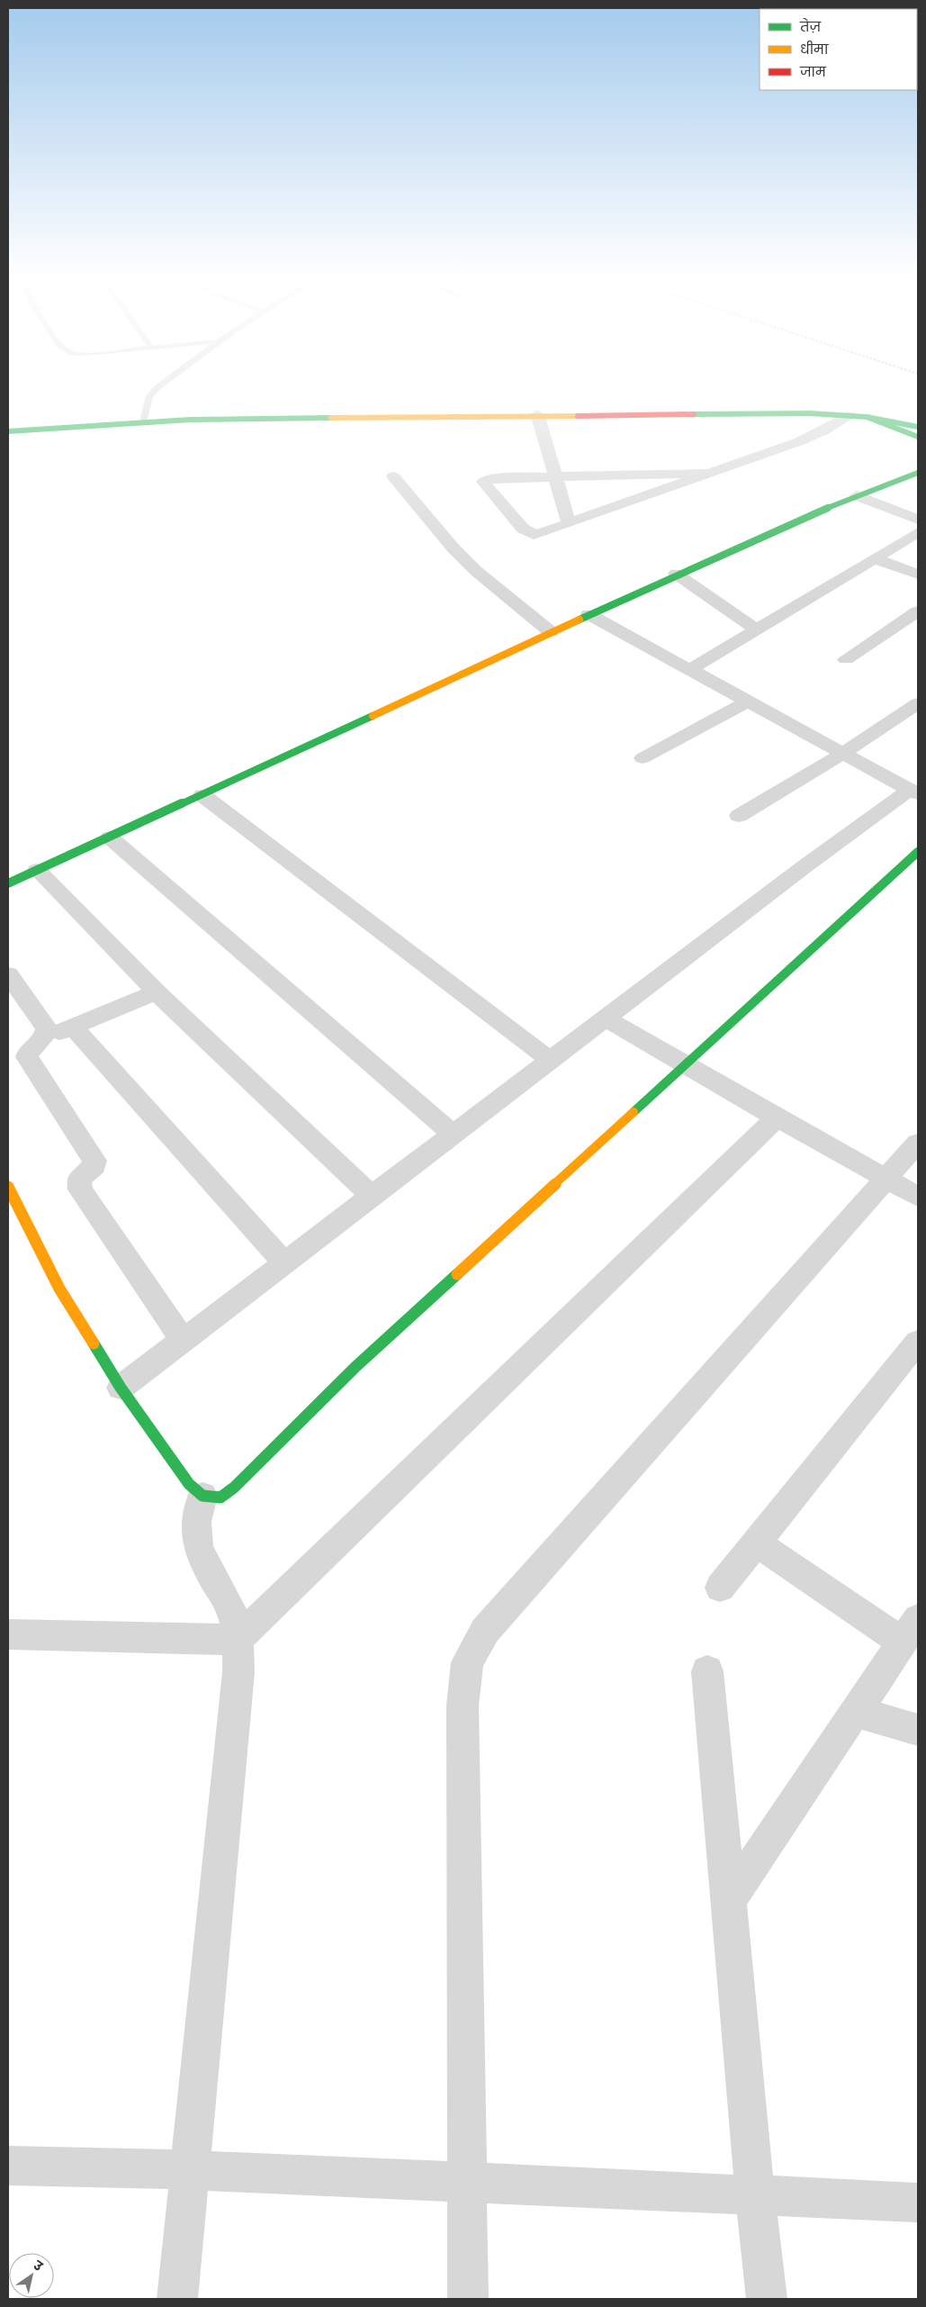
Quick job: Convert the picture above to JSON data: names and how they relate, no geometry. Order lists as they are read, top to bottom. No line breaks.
{"legend":["तेज़","धीमा","जाम"],"north":"top right"}
